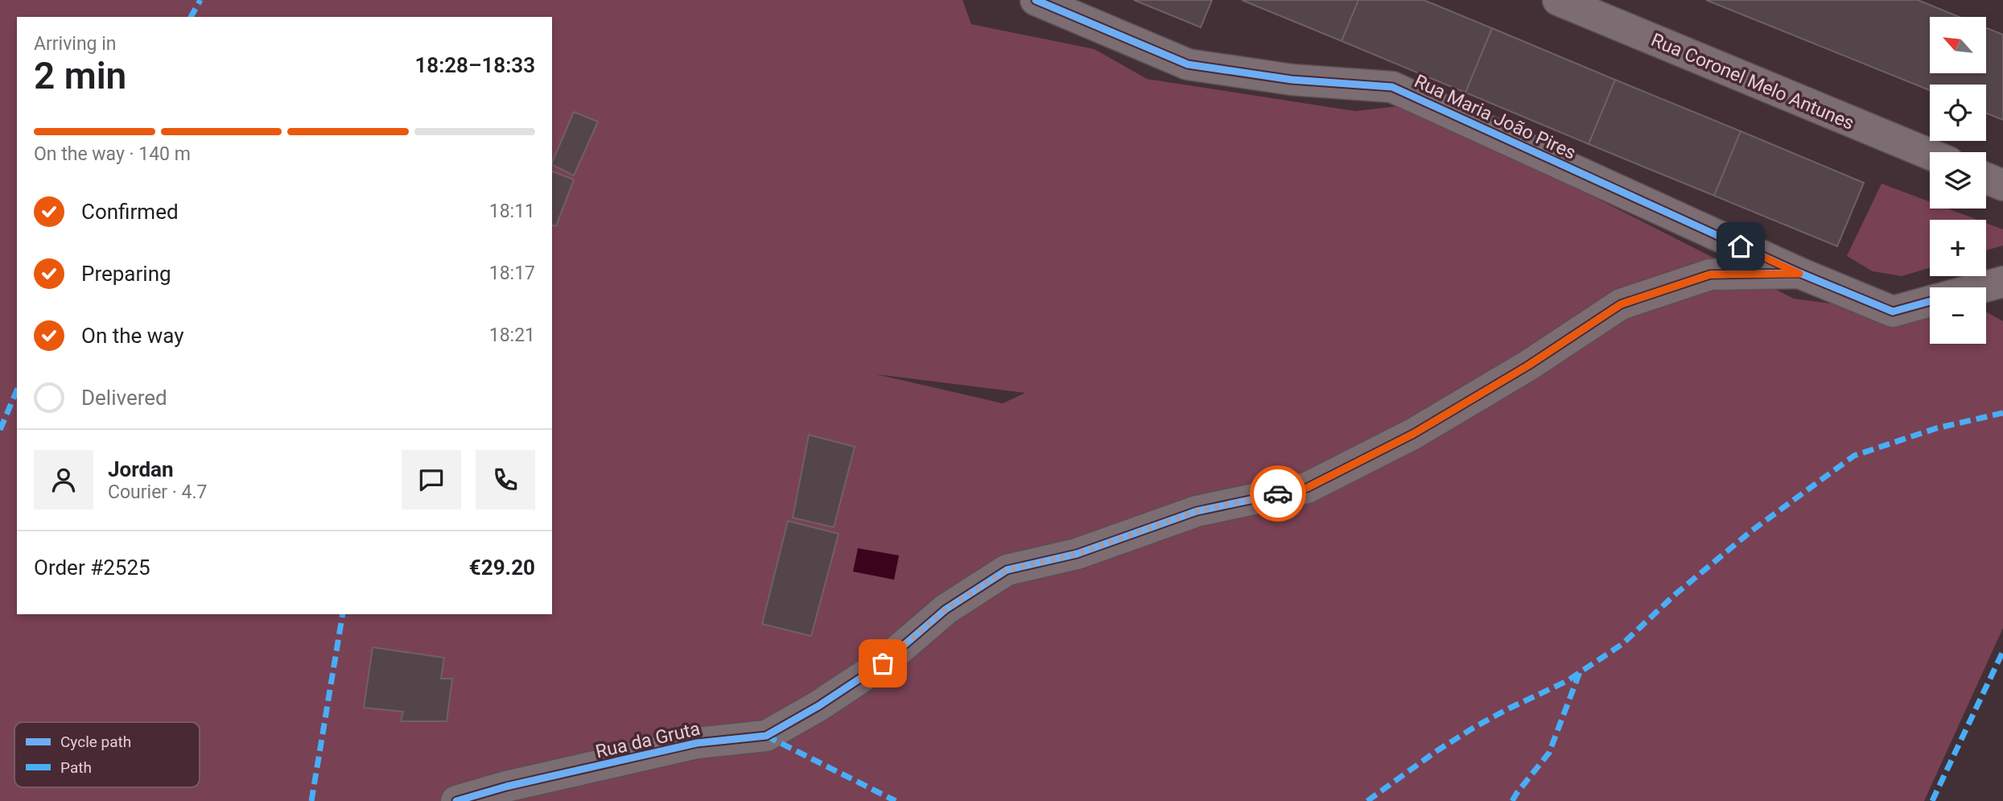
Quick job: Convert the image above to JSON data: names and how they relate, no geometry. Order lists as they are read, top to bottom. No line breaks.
{"streets":{"street":["Rua Coronel Melo Antunes","Rua Maria João Pires","Rua da Gruta"]},"crossings":[["Rua Maria João Pires","Rua da Gruta"]],"legend":["Cycle path","Path"],"north":"top left","page":{"map_buttons":["+","−"],"heading":["2 min","Arriving in","18:28–18:33"],"panel":["Jordan","Courier · 4.7","Order #2525","€29.20"],"bar":"On the way · 140 m","list":[["Confirmed","18:11"],["Preparing","18:17"],["On the way","18:21"],"Delivered"]}}
